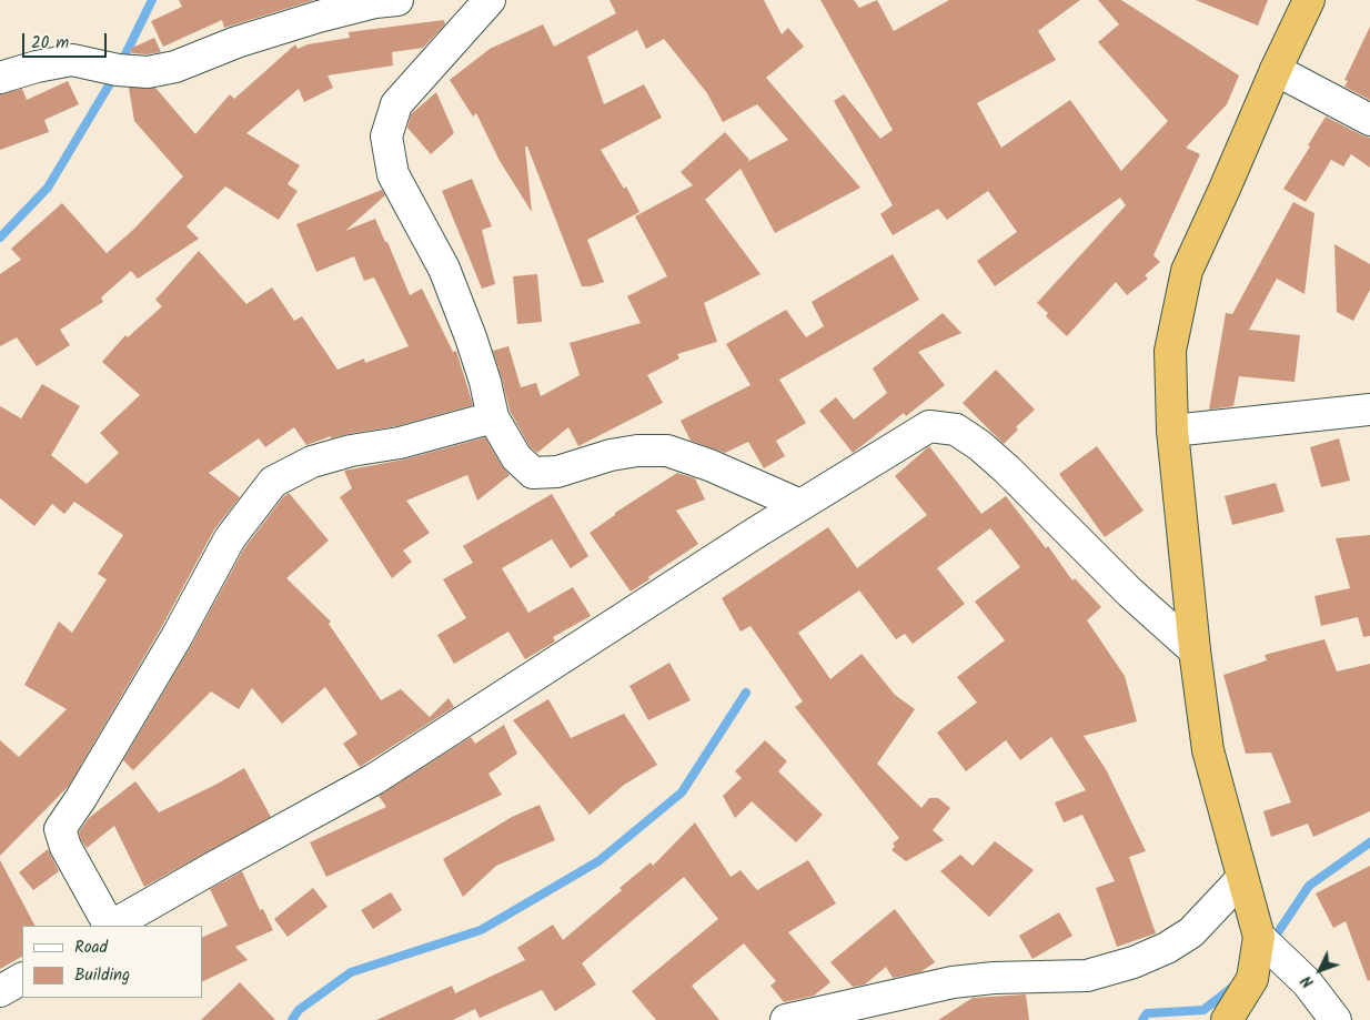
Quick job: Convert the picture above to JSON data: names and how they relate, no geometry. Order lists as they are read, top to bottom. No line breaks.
{"legend":["Road","Building"],"scale_bar":"20 m","north":"bottom left"}
